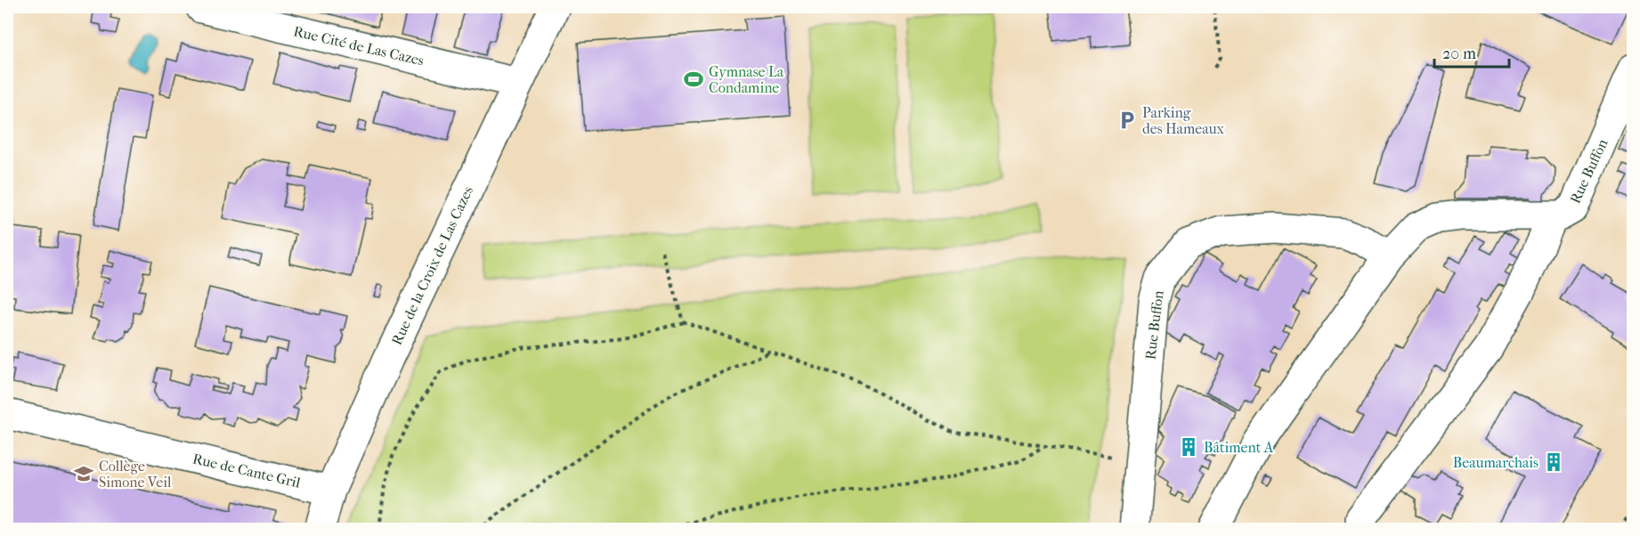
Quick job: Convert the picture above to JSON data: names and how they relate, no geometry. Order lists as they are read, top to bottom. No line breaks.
{"streets":{"street":["Rue Cité de Las Cazes","Rue Buffon","Rue de la Croix de Las Cazes","Rue de Cante Gril"]},"crossings":[["Rue Cité de Las Cazes","Rue de la Croix de Las Cazes"],["Rue de la Croix de Las Cazes","Rue de Cante Gril"]],"places":{"sports":["Gymnase La Condamine"],"parking":["Parking des Hameaux"],"building":["Bâtiment A","Beaumarchais"],"school or university":["Collège Simone Veil"]},"scale_bar":"20 m"}
